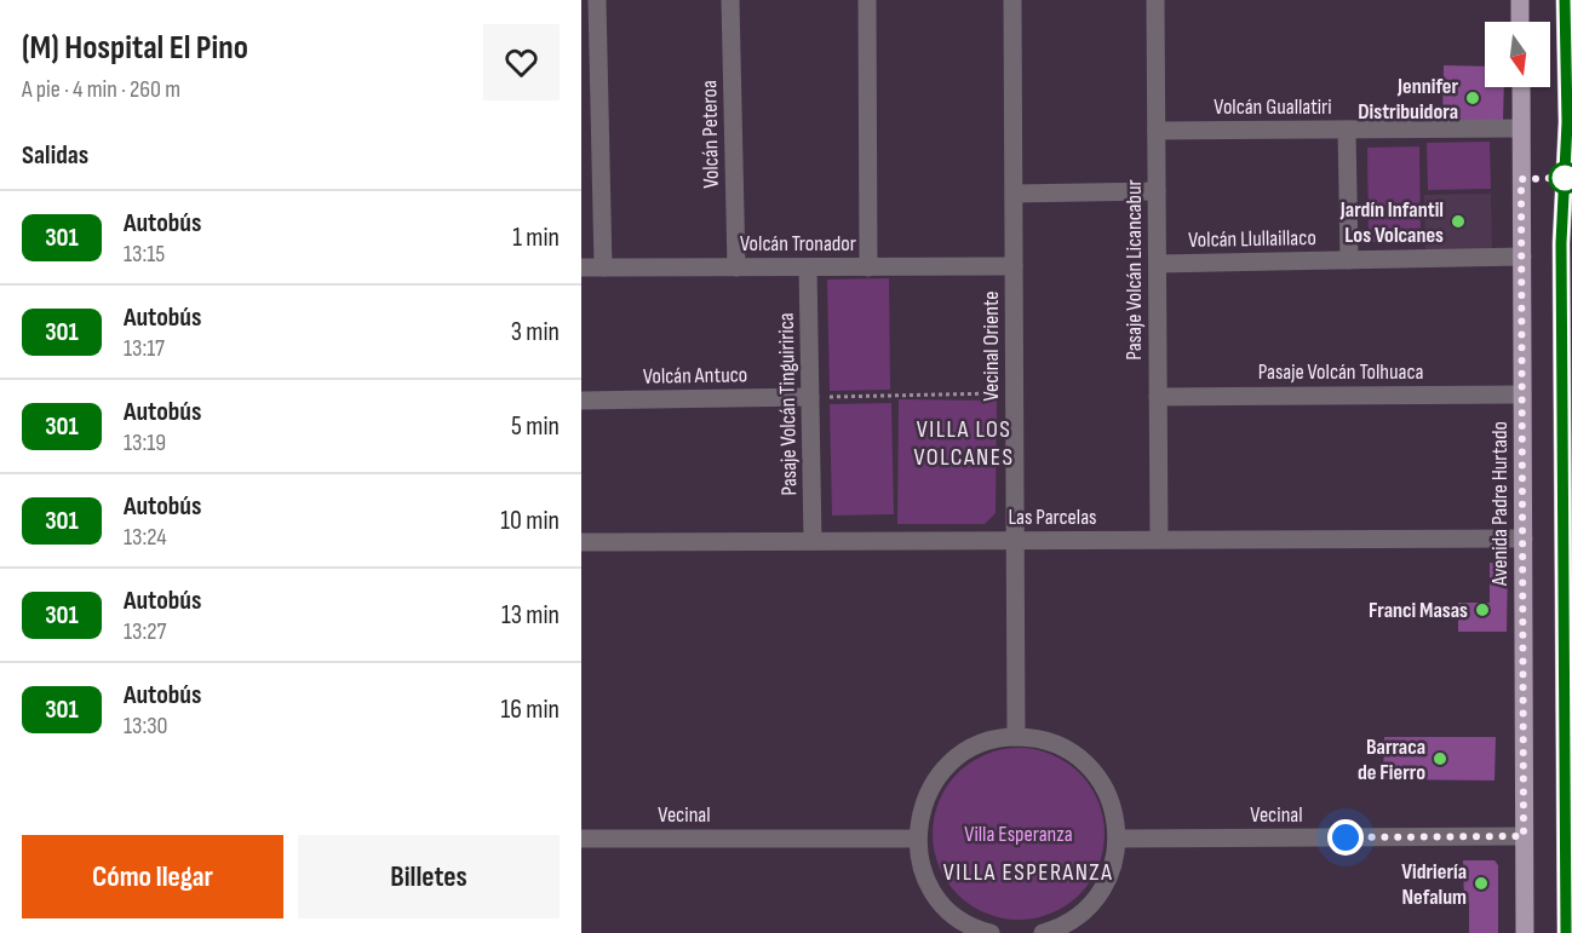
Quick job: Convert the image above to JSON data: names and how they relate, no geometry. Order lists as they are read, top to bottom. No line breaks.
{"streets":{"main road":["Avenida Padre Hurtado"],"street":["Volcán Guallatiri","Volcán Peteroa","Volcán Llullaillaco","Volcán Tronador","Pasaje Volcán Licancabur","Vecinal Oriente","Pasaje Volcán Tolhuaca","Volcán Antuco","Pasaje Volcán Tinguiririca","Las Parcelas","Vecinal"]},"crossings":[["Volcán Guallatiri","Pasaje Volcán Licancabur"],["Volcán Guallatiri","Avenida Padre Hurtado"],["Volcán Peteroa","Volcán Tronador"],["Volcán Llullaillaco","Pasaje Volcán Licancabur"],["Volcán Llullaillaco","Avenida Padre Hurtado"],["Volcán Tronador","Vecinal Oriente"],["Volcán Tronador","Pasaje Volcán Tinguiririca"],["Pasaje Volcán Licancabur","Pasaje Volcán Tolhuaca"],["Pasaje Volcán Licancabur","Las Parcelas"],["Vecinal Oriente","Las Parcelas"],["Pasaje Volcán Tolhuaca","Avenida Padre Hurtado"],["Volcán Antuco","Pasaje Volcán Tinguiririca"],["Pasaje Volcán Tinguiririca","Las Parcelas"],["Avenida Padre Hurtado","Las Parcelas"],["Avenida Padre Hurtado","Vecinal"]],"districts":["VILLA LOS VOLCANES","VILLA ESPERANZA"],"parks":["Villa Esperanza"],"places":["Jennifer Distribuidora","Jardín Infantil Los Volcanes","Franci Masas","Barraca de Fierro","Vidriería Nefalum"],"lines":["bus line 301"],"north":"bottom","page":{"heading":[["(M) Hospital El Pino","A pie · 4 min · 260 m"],"Salidas"],"list":[{"mark":"301","name":"Autobús","note":"13:15","value":"1 min"},{"mark":"301","name":"Autobús","note":"13:17","value":"3 min"},{"mark":"301","name":"Autobús","note":"13:19","value":"5 min"},{"mark":"301","name":"Autobús","note":"13:24","value":"10 min"},{"mark":"301","name":"Autobús","note":"13:27","value":"13 min"},{"mark":"301","name":"Autobús","note":"13:30","value":"16 min"}],"buttons":["Cómo llegar","Billetes"]}}
